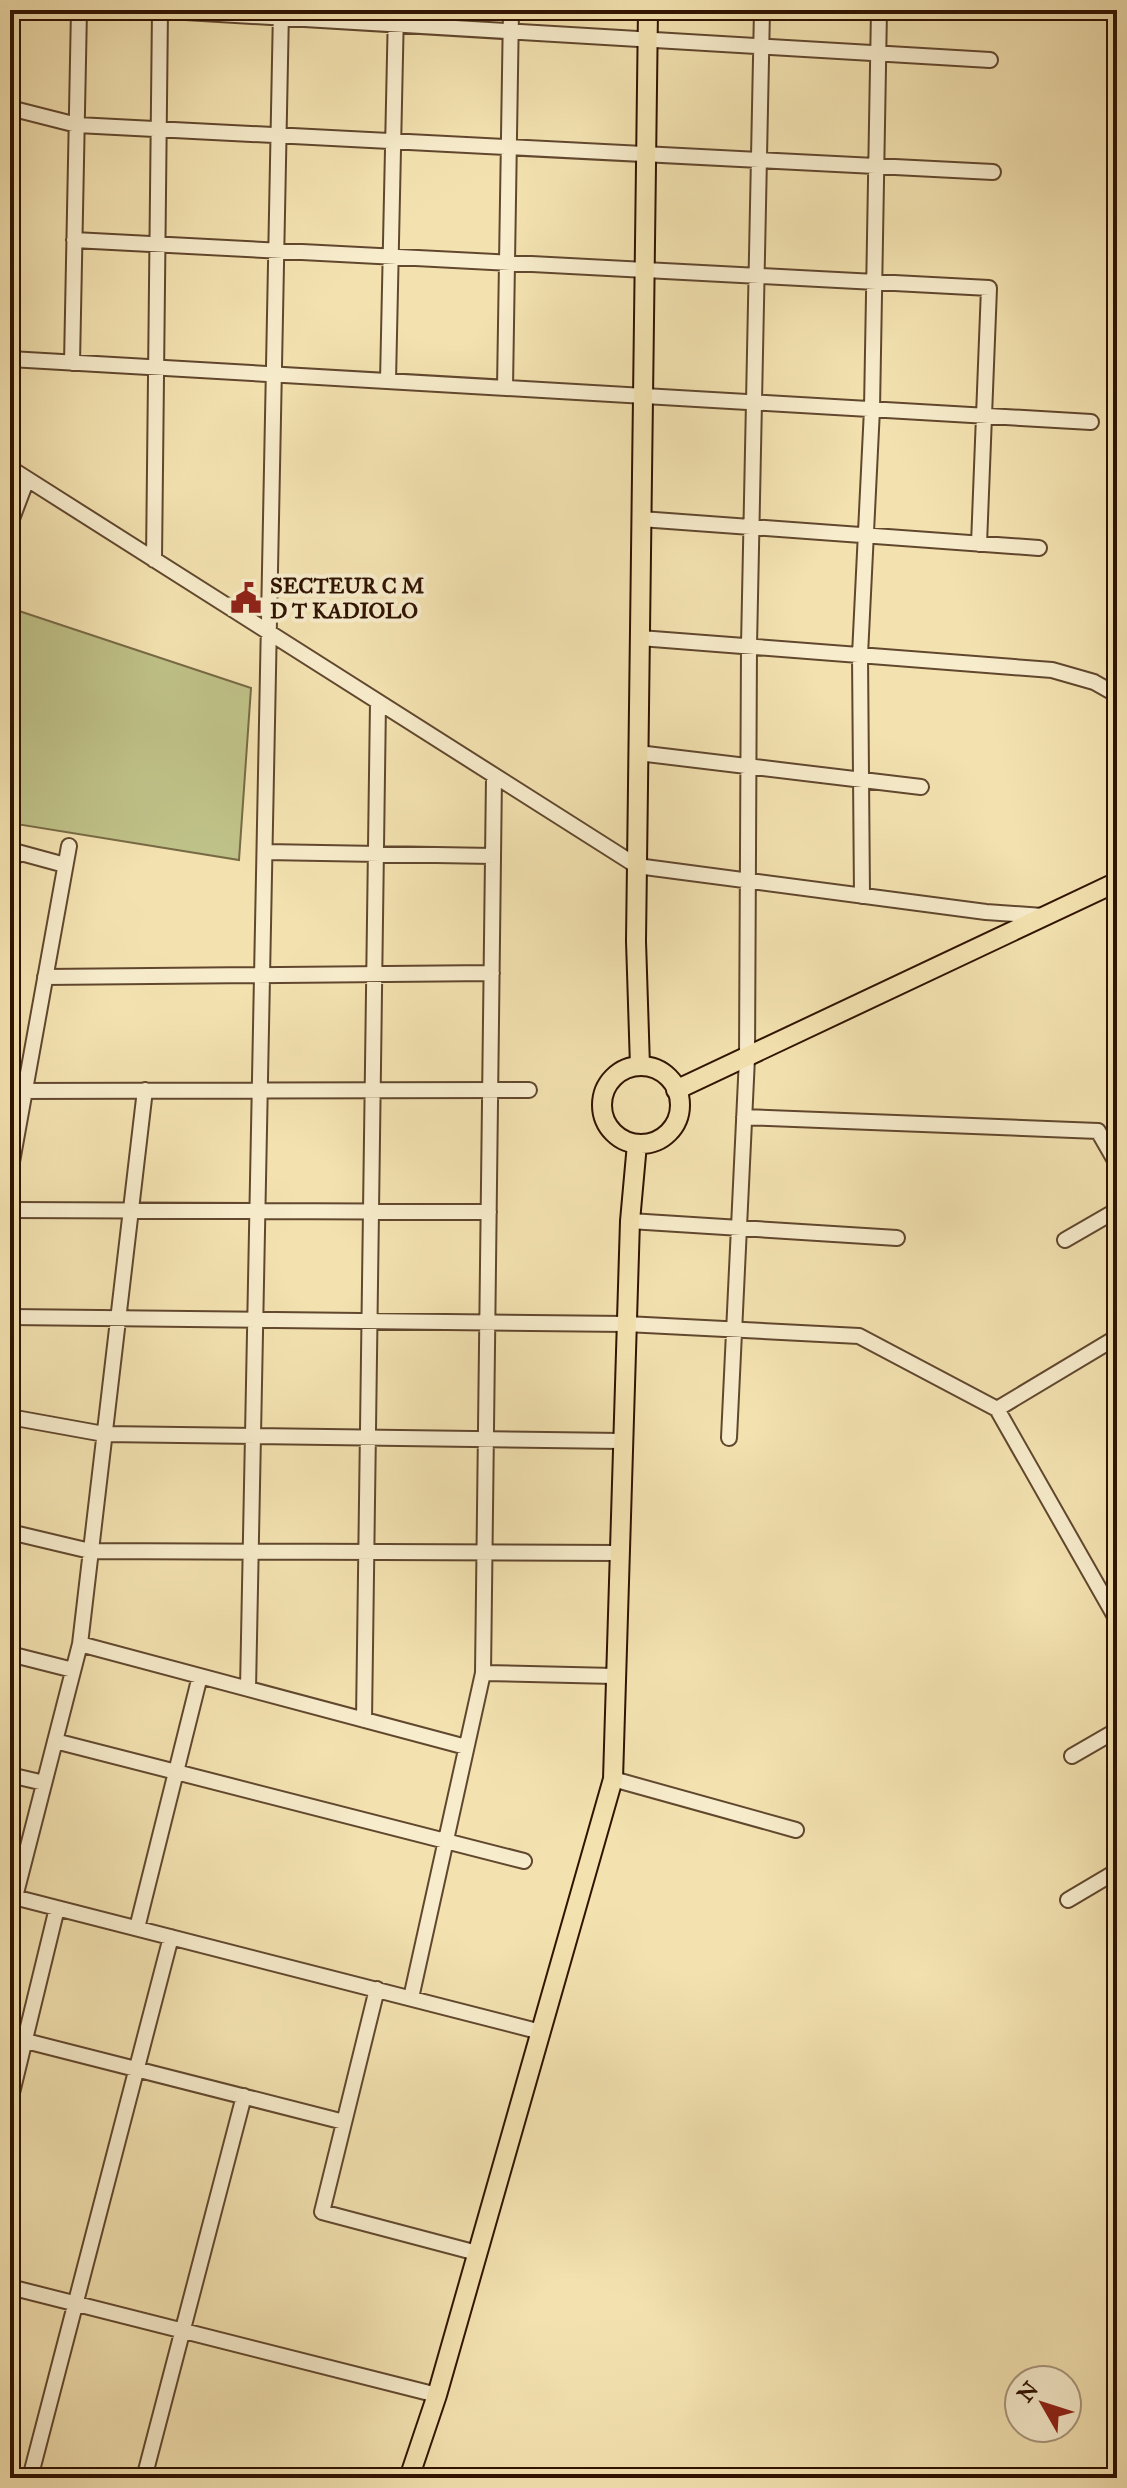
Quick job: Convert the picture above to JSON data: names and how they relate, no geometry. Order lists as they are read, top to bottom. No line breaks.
{"places":{"public building":["SECTEUR C M D T KADIOLO"]},"north":"top left"}
